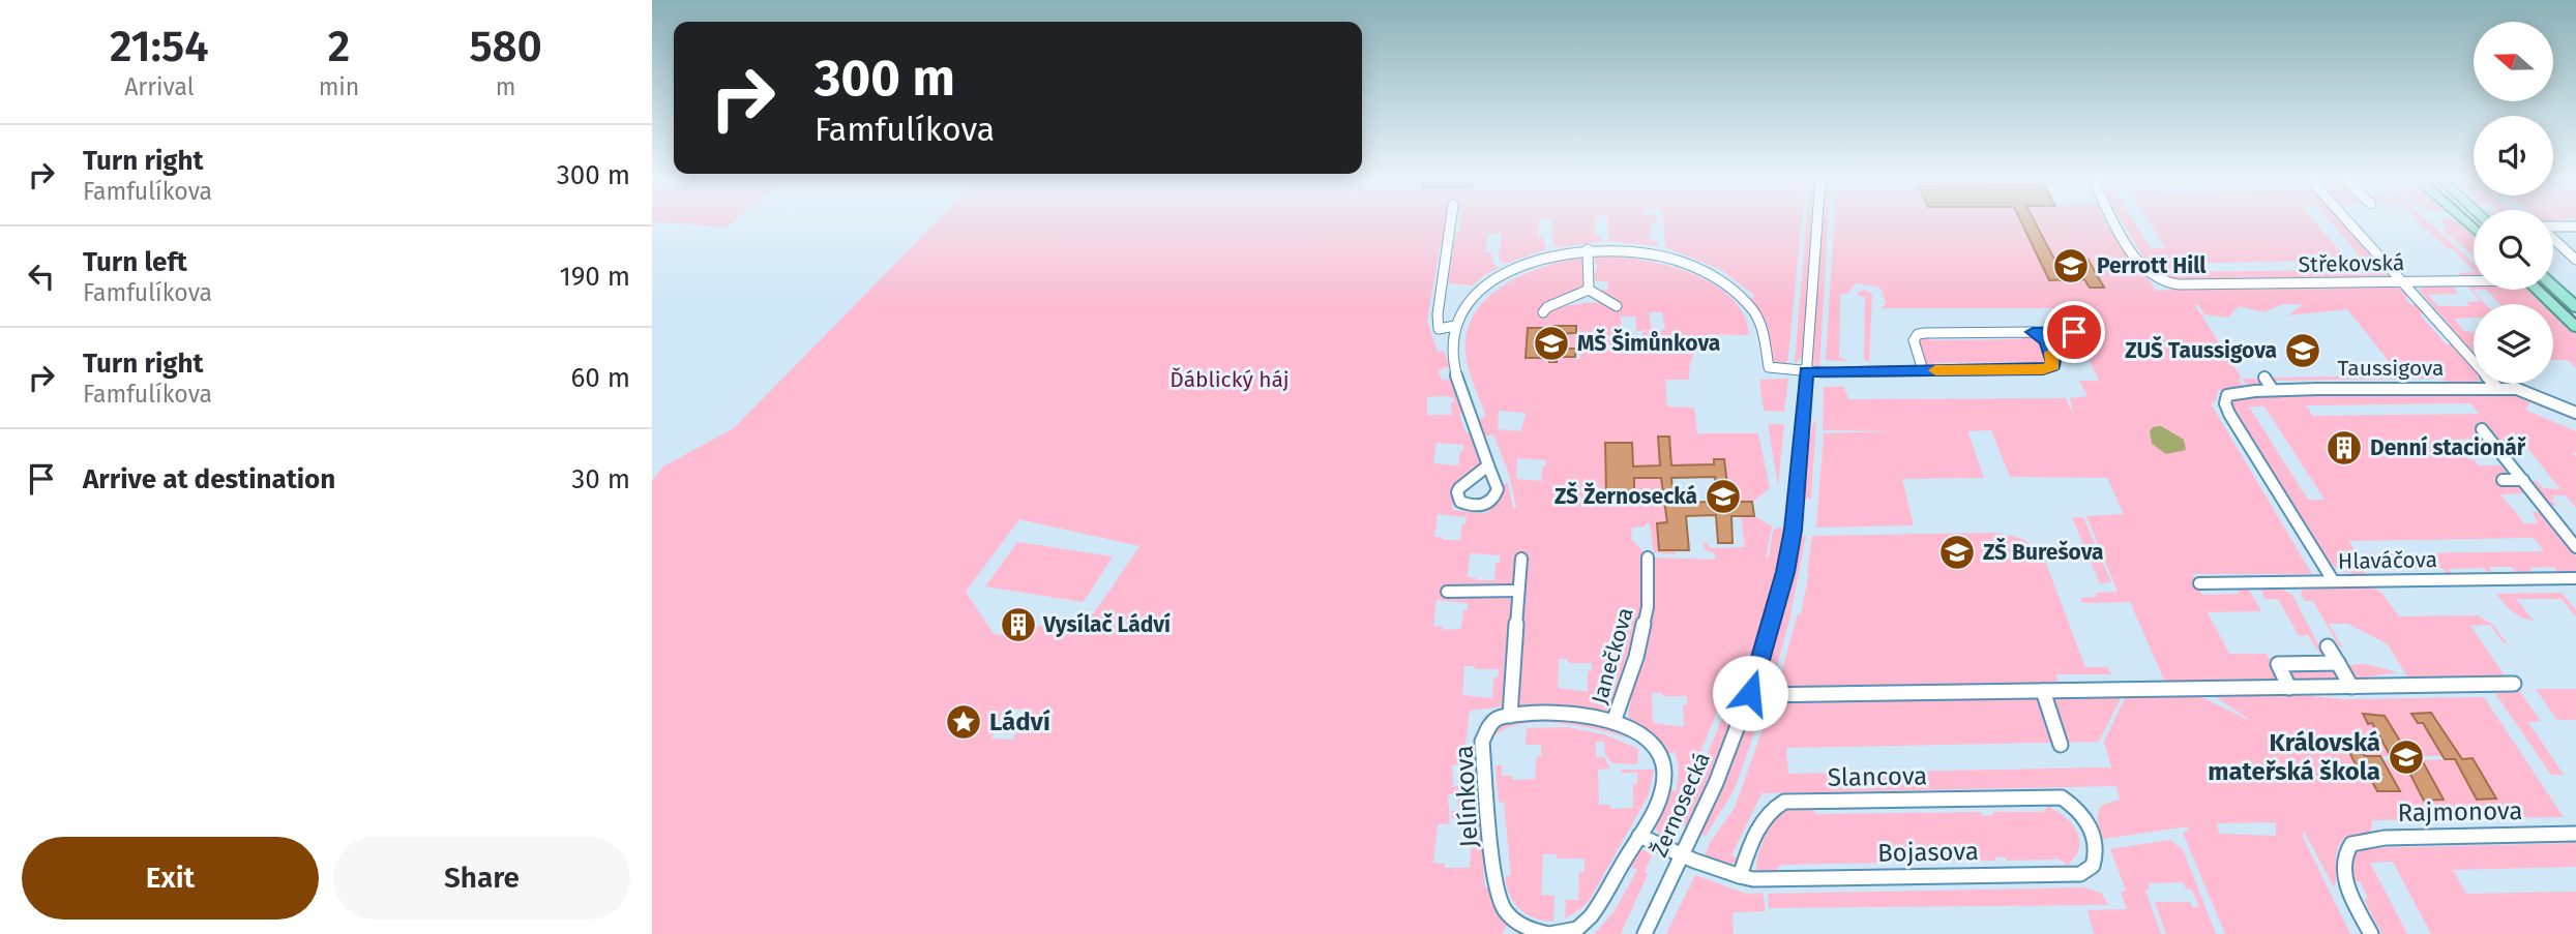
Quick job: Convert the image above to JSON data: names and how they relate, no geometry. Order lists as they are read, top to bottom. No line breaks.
{"streets":{"street":["Střekovská","Taussigova","Hlaváčova","Janečkova","Slancova","Jelínkova","Žernosecká","Rajmonova","Bojasova"]},"crossings":[["Střekovská","Taussigova"],["Taussigova","Hlaváčova"],["Janečkova","Jelínkova"],["Slancova","Bojasova"],["Žernosecká","Bojasova"]],"parks":["Ďáblický háj"],"places":{"school or university":["Perrott Hill","MŠ Šimůnkova","ZUŠ Taussigova","ZŠ Žernosecká","ZŠ Burešova","Královská mateřská škola"],"building":["Denní stacionář","Vysílač Ládví"],"place":["Ládví"]},"north":"left","page":{"eta":["21:54","Arrival","2","min","580","m"],"turn":["300 m","Famfulíkova"],"list":[{"name":"Turn right","note":"Famfulíkova","value":"300 m"},{"name":"Turn left","note":"Famfulíkova","value":"190 m"},{"name":"Turn right","note":"Famfulíkova","value":"60 m"},{"name":"Arrive at destination","value":"30 m"}],"buttons":["Exit","Share"]}}
